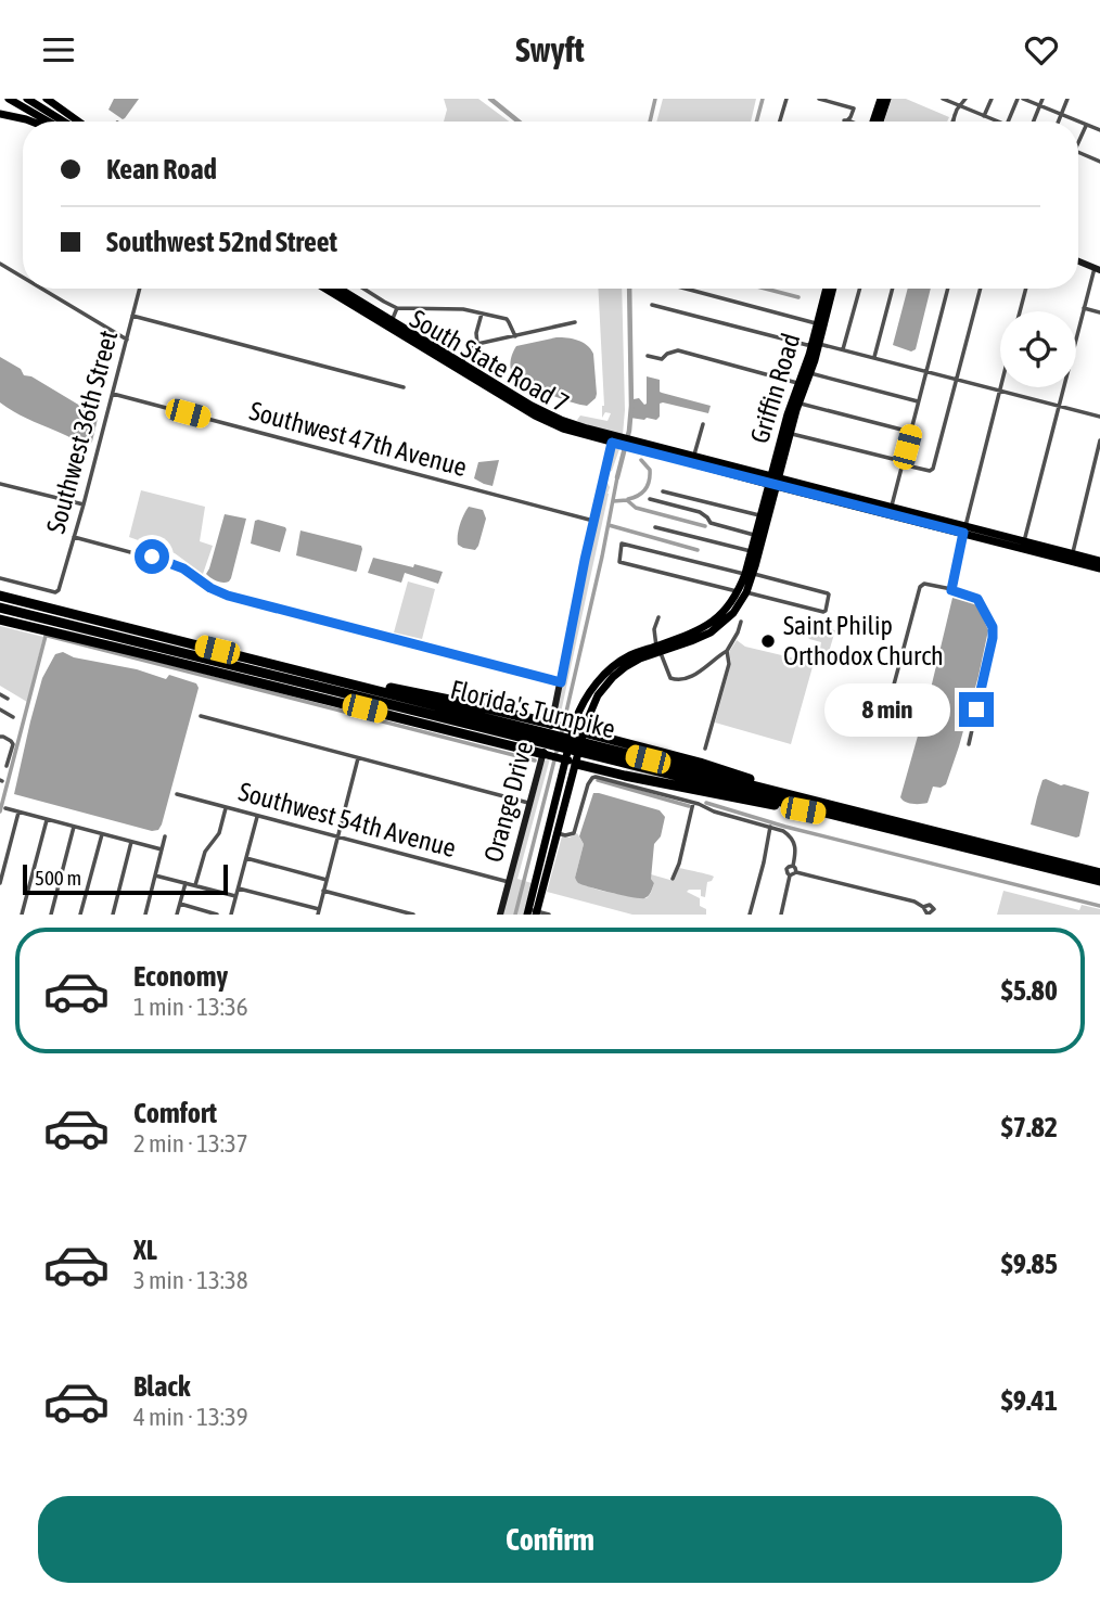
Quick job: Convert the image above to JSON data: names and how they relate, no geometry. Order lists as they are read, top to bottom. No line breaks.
{"streets":{"highway":["Florida's Turnpike"],"main road":["South State Road 7","Griffin Road"],"street":["Southwest 36th Street","Southwest 47th Avenue","Orange Drive","Southwest 54th Avenue"]},"crossings":[["South State Road 7","Griffin Road"],["South State Road 7","Orange Drive"],["Southwest 36th Street","Southwest 47th Avenue"],["Southwest 47th Avenue","Orange Drive"],["Orange Drive","Southwest 54th Avenue"]],"places":["Saint Philip Orthodox Church"],"scale_bar":"500 m","page":{"header":"Swyft","banner":["Kean Road","Southwest 52nd Street"],"bubble":"8 min","scale":"500 m","list":[{"name":"Economy","note":"1 min · 13:36","value":"$5.80"},{"name":"Comfort","note":"2 min · 13:37","value":"$7.82"},{"name":"XL","note":"3 min · 13:38","value":"$9.85"},{"name":"Black","note":"4 min · 13:39","value":"$9.41"}],"buttons":"Confirm"}}
